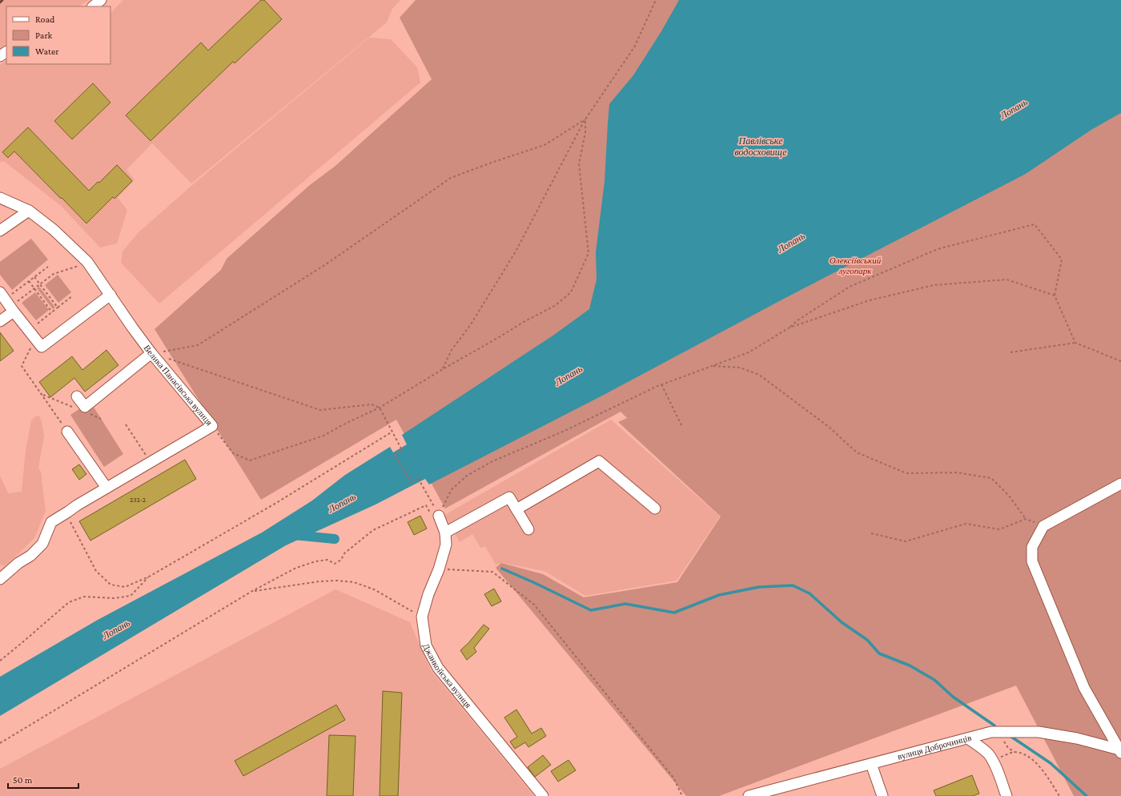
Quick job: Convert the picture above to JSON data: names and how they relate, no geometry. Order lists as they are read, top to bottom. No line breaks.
{"streets":{"street":["Велика Панасівська вулиця","Джанкойська вулиця","вулиця Доброчинців"]},"water":["Лопань","Павлівське водосховище"],"parks":["Олексіївський лугопарк"],"house_numbers":["232-2"],"legend":["Road","Park","Water"],"scale_bar":"50 m"}
